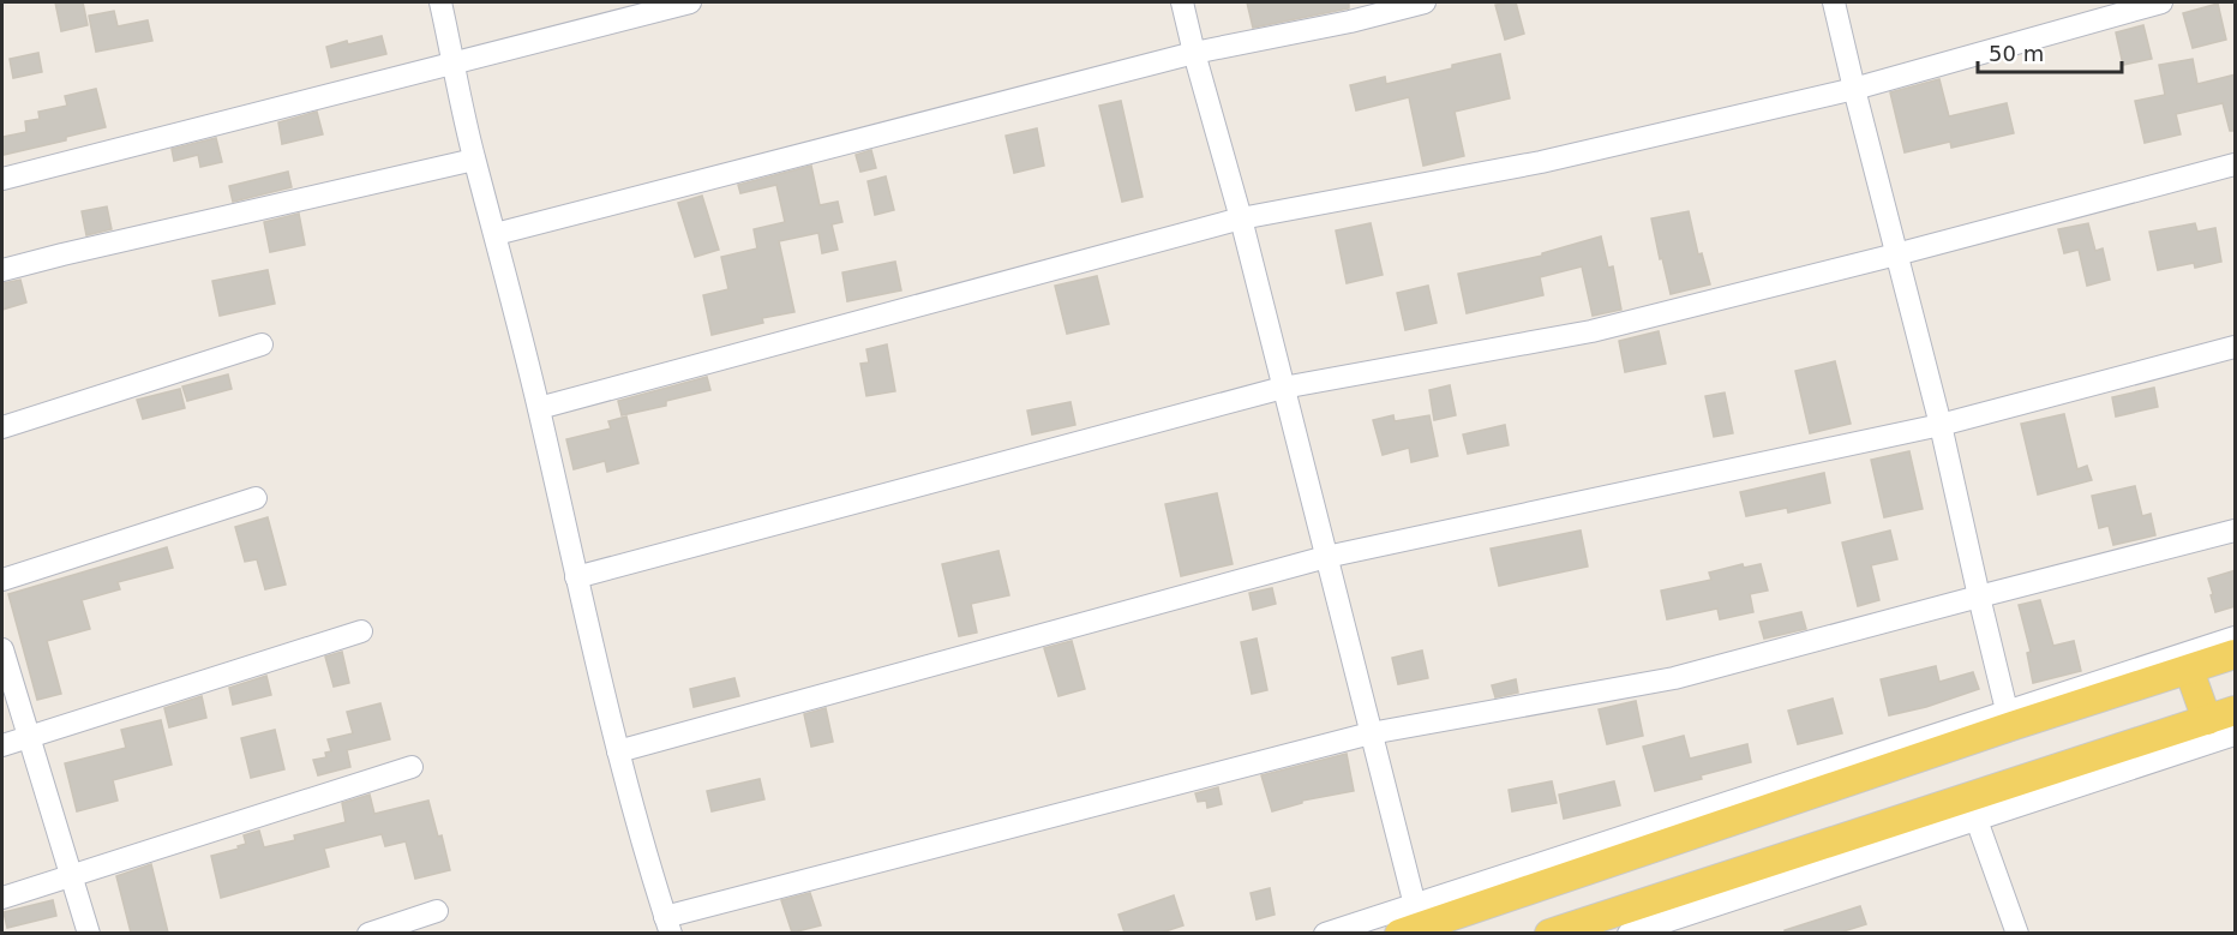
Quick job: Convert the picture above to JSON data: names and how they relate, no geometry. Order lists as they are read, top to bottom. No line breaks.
{"scale_bar":"50 m"}
